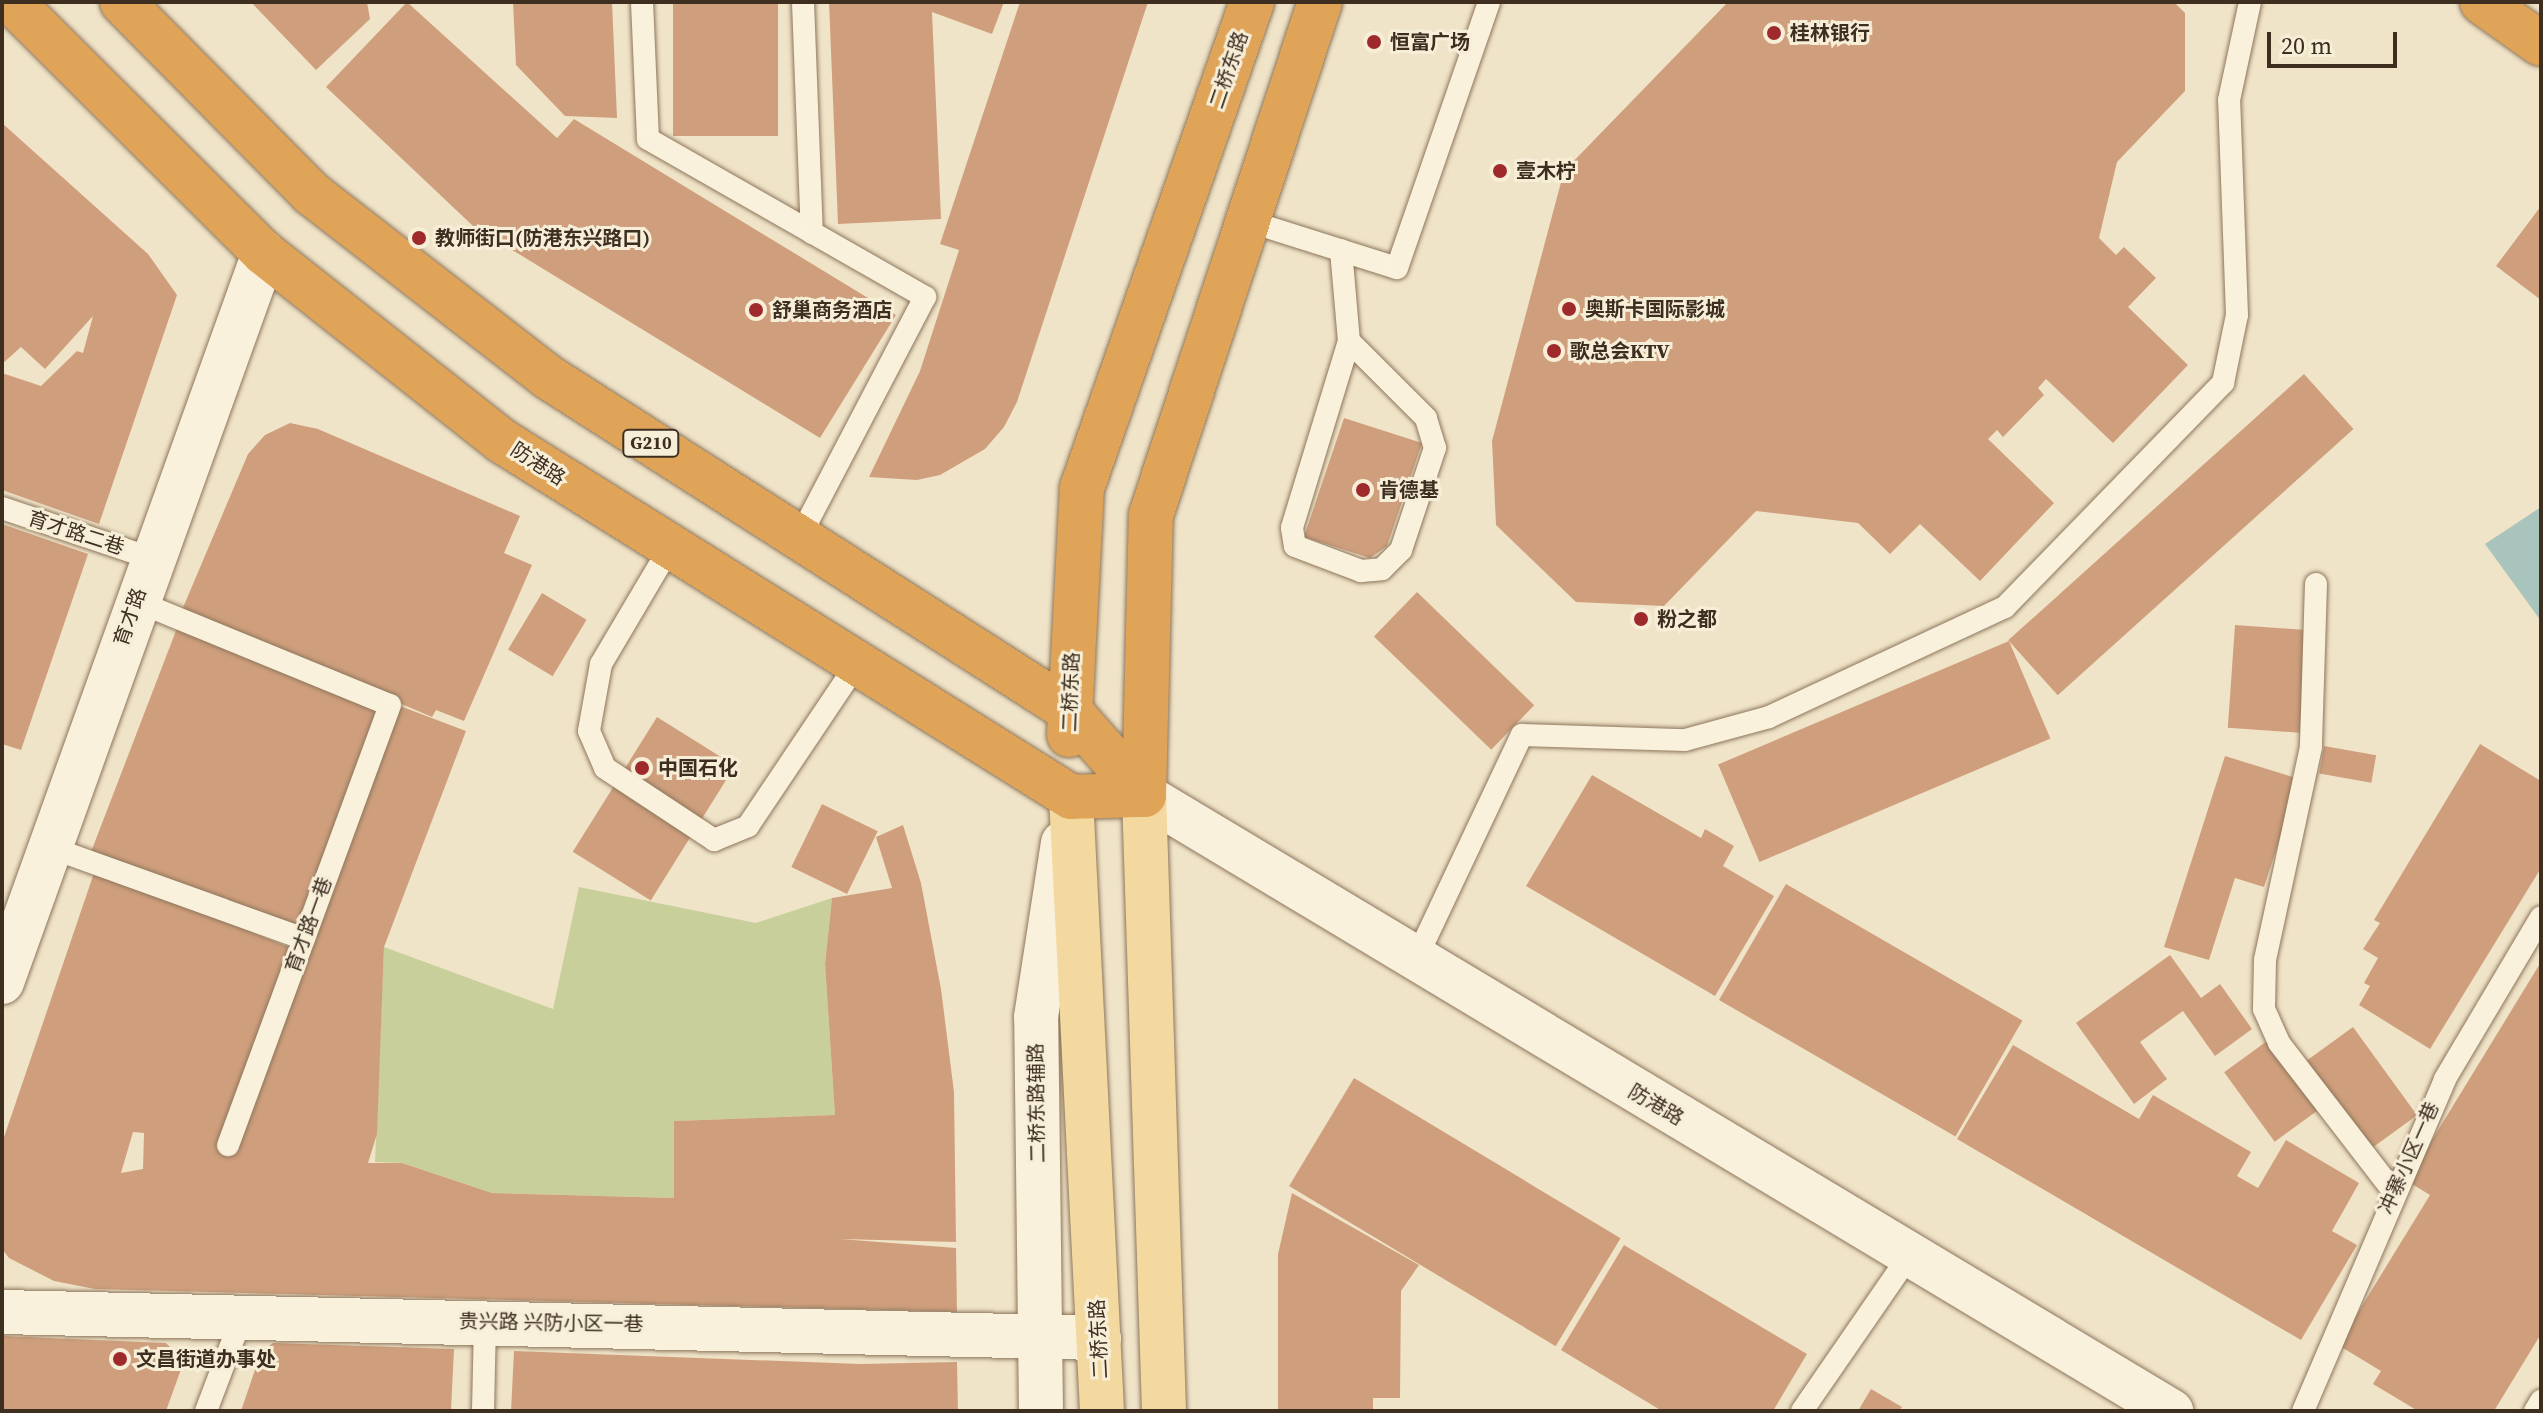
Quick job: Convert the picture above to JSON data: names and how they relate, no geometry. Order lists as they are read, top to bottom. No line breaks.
{"streets":{"highway":["二桥东路","G210","防港路"],"street":["育才路","二桥东路辅路","贵兴路 兴防小区一巷"],"lane":["育才路二巷","育才路一巷","冲寨小区一巷"]},"crossings":[["二桥东路","防港路"],["二桥东路","二桥东路辅路"],["二桥东路","贵兴路 兴防小区一巷"],["防港路","育才路"],["防港路","二桥东路辅路"],["育才路二巷","育才路"],["育才路","育才路一巷"],["二桥东路辅路","贵兴路 兴防小区一巷"]],"places":["桂林银行","恒富广场","壹木柠","教师街口(防港东兴路口)","奥斯卡国际影城","舒巢商务酒店","歌总会KTV","肯德基","粉之都","中国石化","文昌街道办事处"],"scale_bar":"20 m"}
